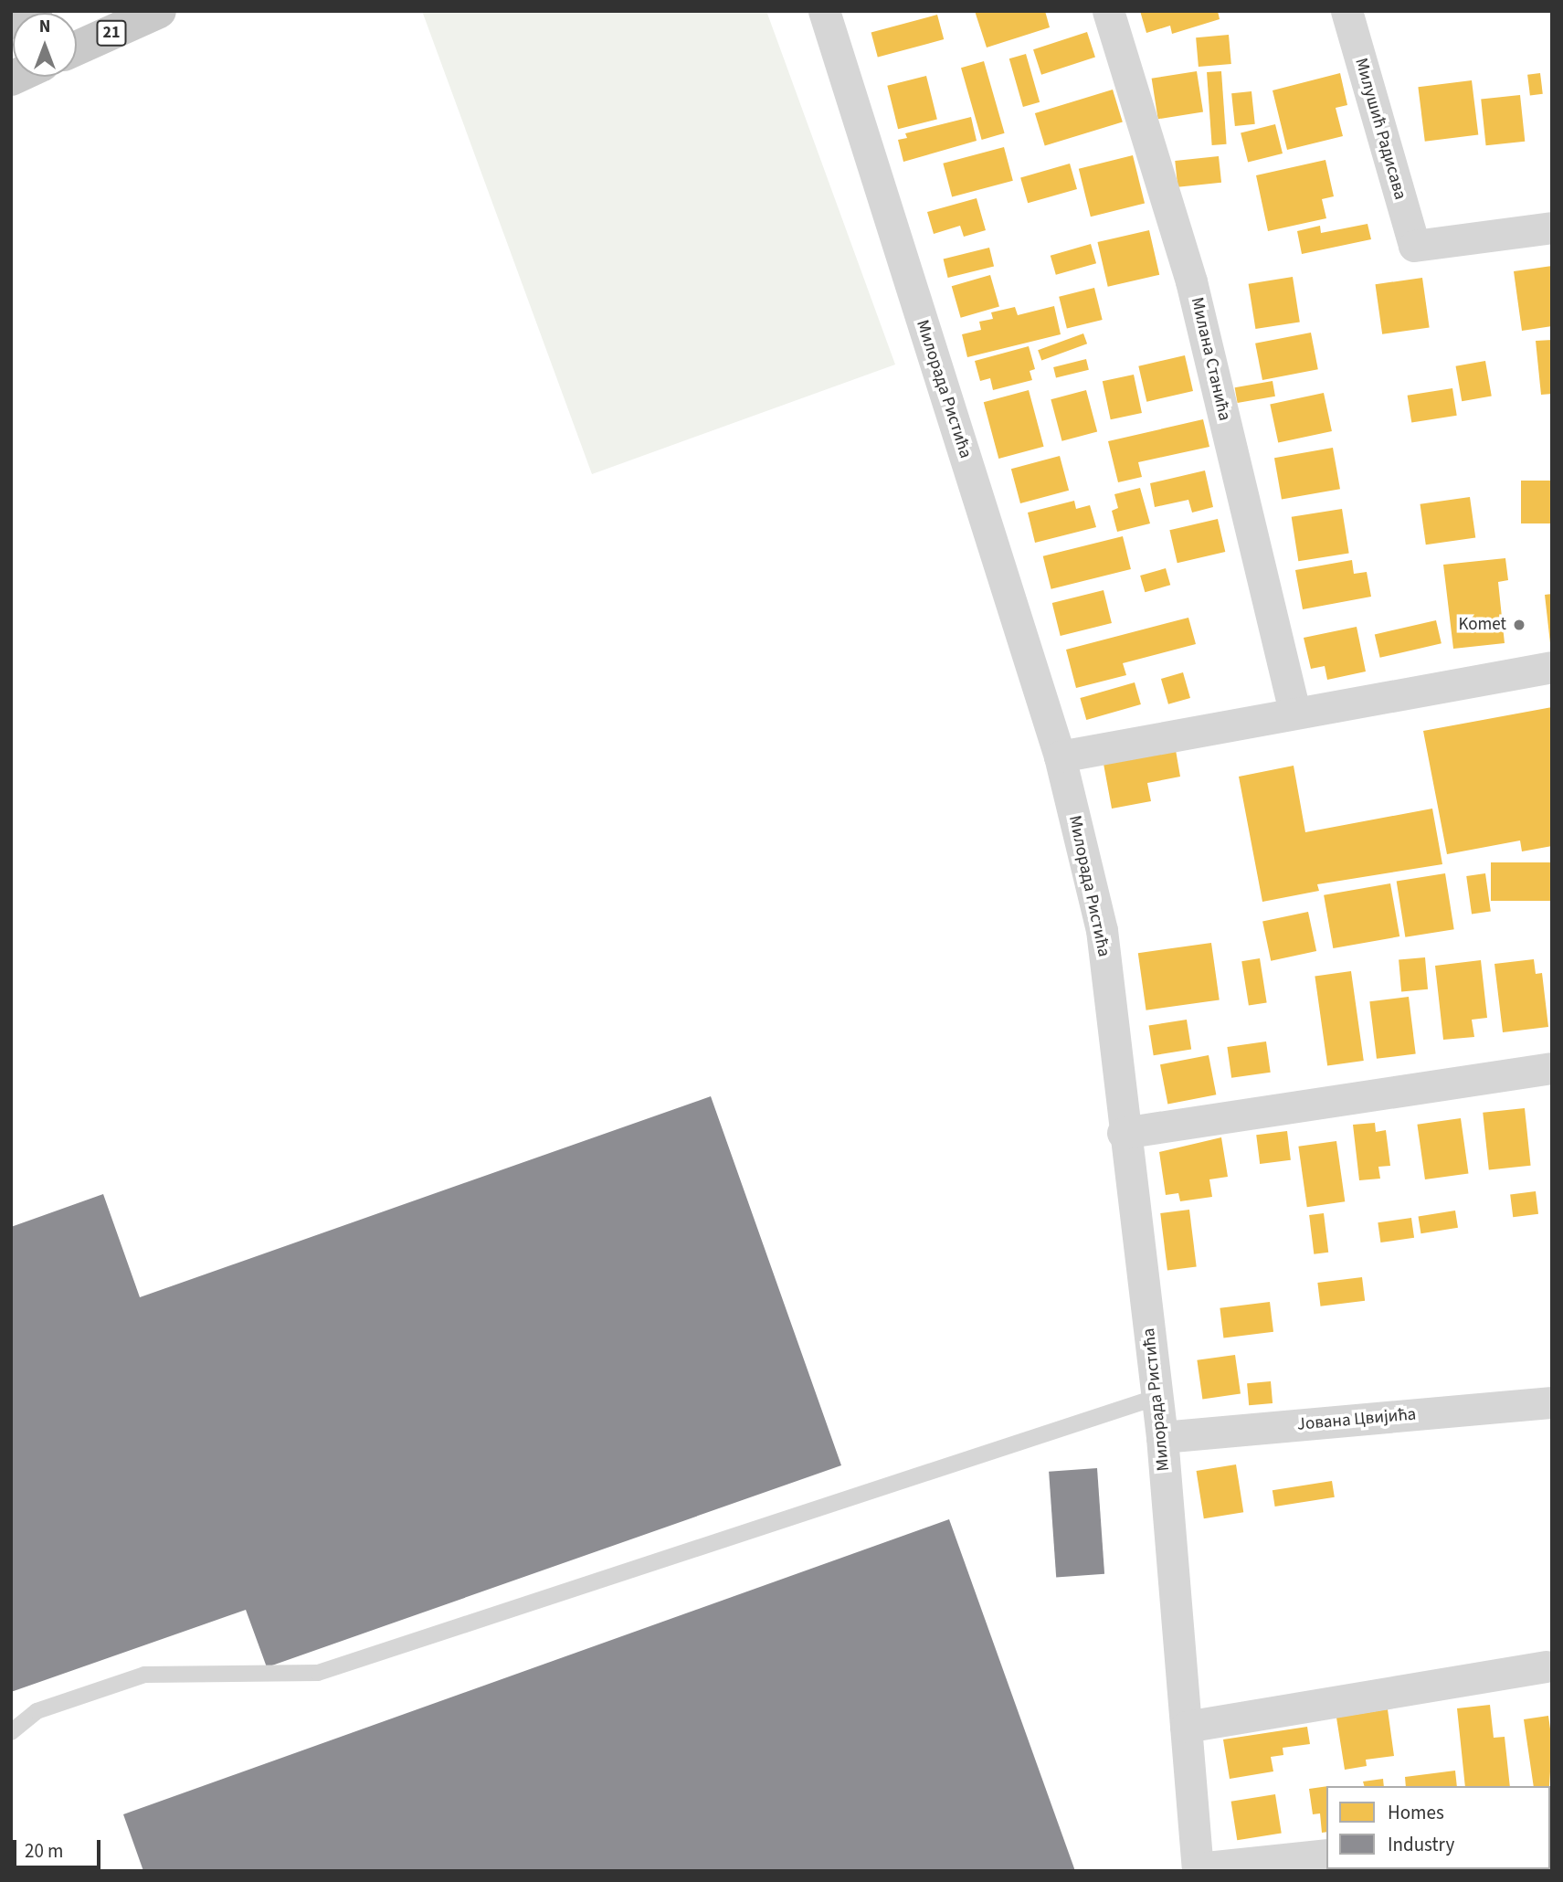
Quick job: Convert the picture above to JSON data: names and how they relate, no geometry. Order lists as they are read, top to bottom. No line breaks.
{"streets":{"main road":["21"],"street":["Милушић Радисава","Милана Станића","Милорада Ристића","Јована Цвијића"]},"crossings":[["Милорада Ристића","Јована Цвијића"]],"places":["Komet"],"legend":["Homes","Industry"],"scale_bar":"20 m","north":"top"}
